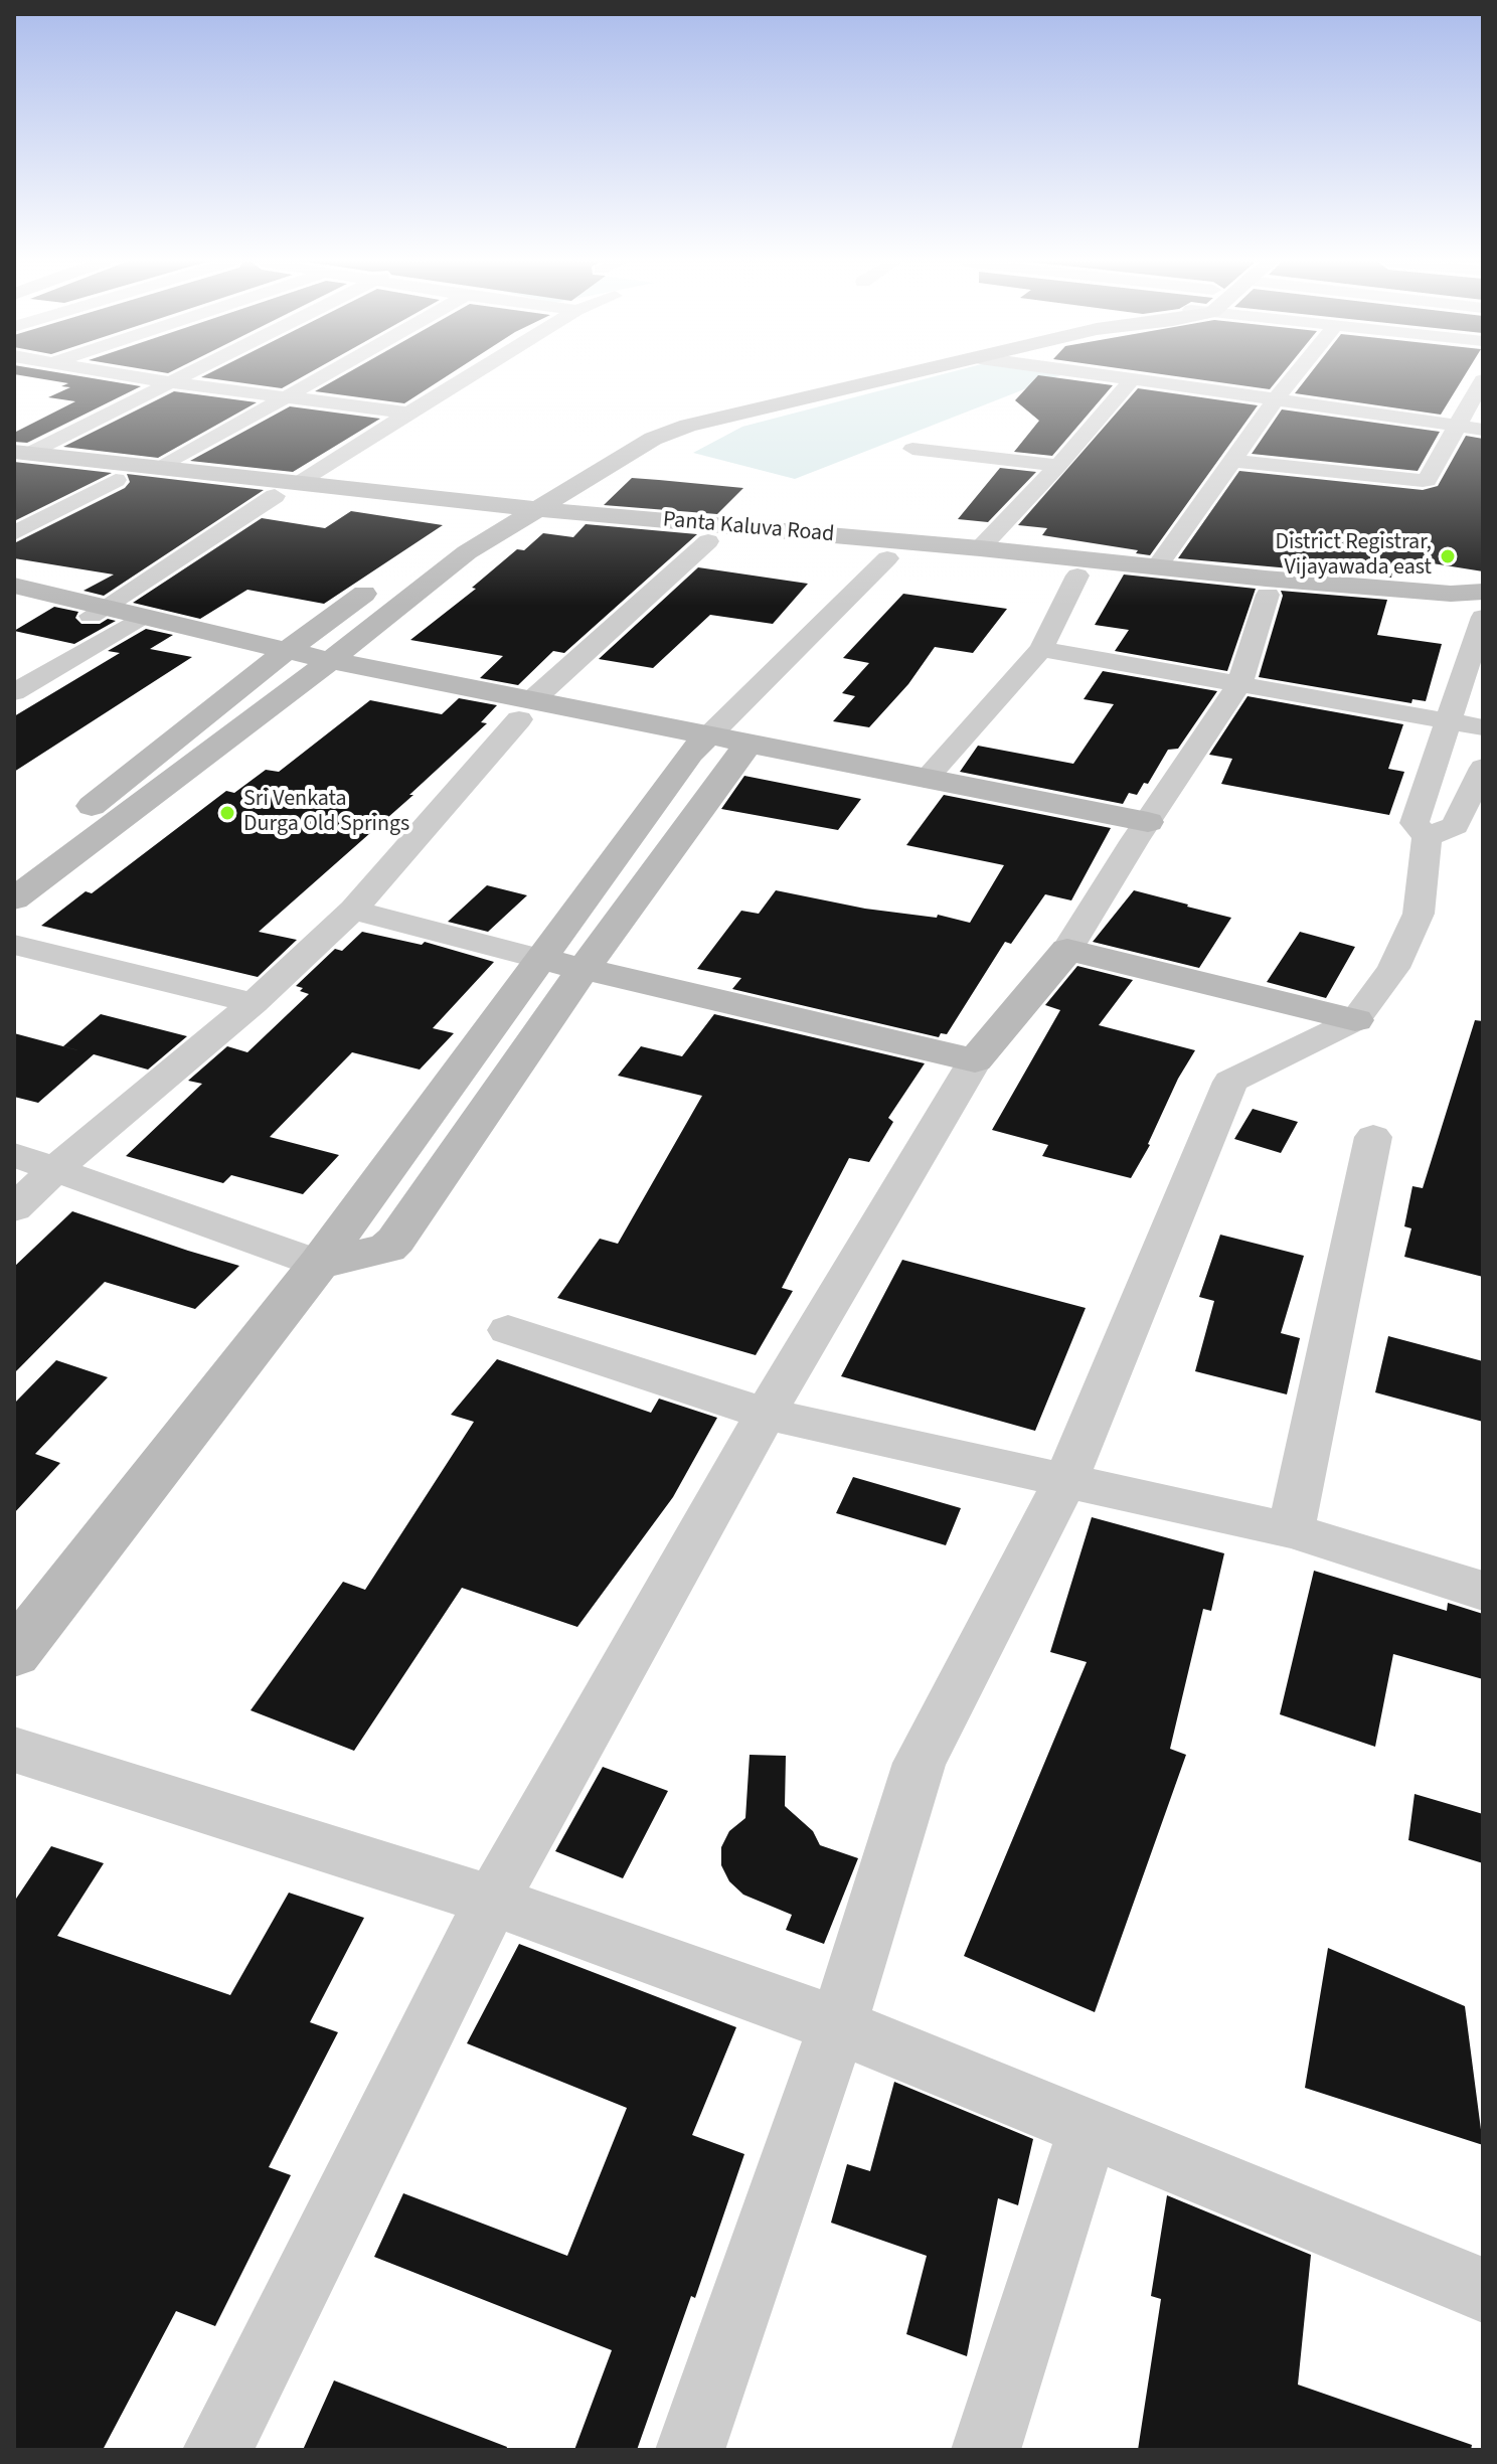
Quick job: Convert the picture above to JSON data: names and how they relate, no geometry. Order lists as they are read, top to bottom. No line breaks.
{"streets":{"street":["Panta Kaluva Road"]},"places":["District Registrar, Vijayawada east","Sri Venkata Durga Old Springs"]}
